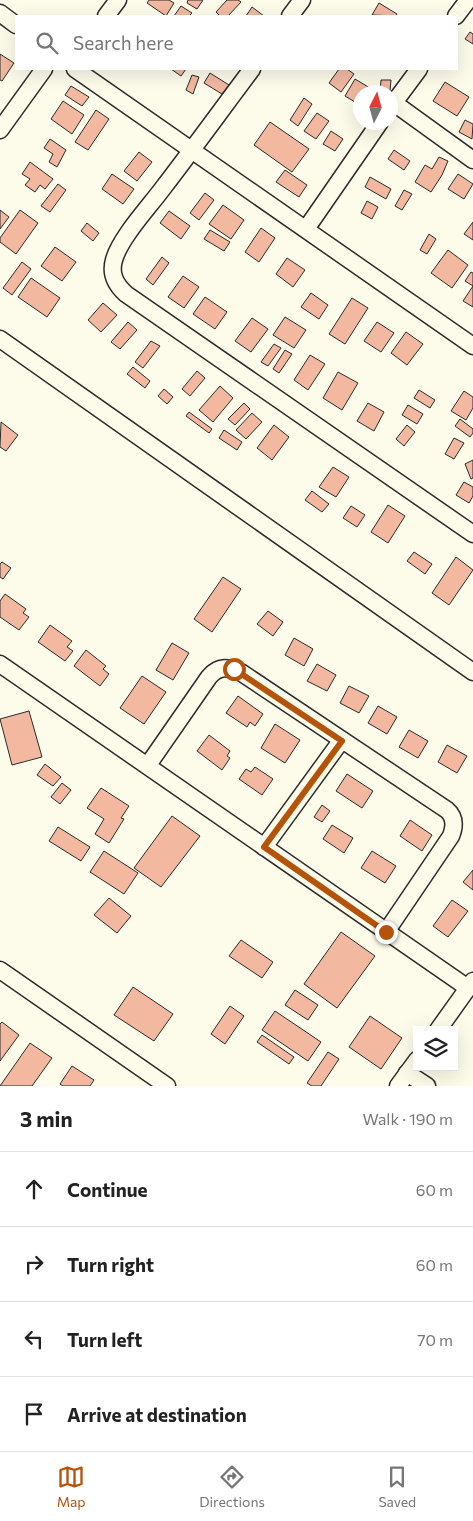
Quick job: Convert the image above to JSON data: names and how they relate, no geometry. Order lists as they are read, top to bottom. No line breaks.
{"north":"top","page":{"search":"Search here","heading":["3 min","Walk · 190 m"],"list":[["Continue","60 m"],["Turn right","60 m"],["Turn left","70 m"],"Arrive at destination"],"nav":["Map","Directions","Saved"]}}
